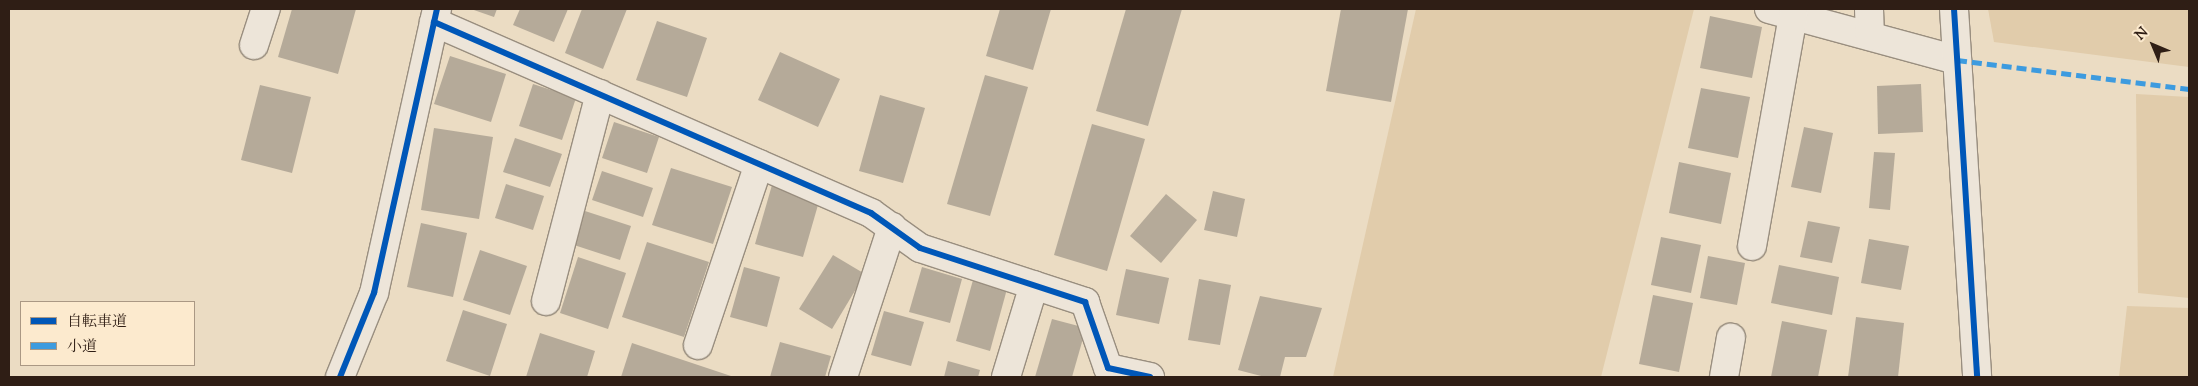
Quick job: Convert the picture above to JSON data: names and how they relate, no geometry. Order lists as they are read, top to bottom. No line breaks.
{"legend":["自転車道","小道"],"north":"top left"}
